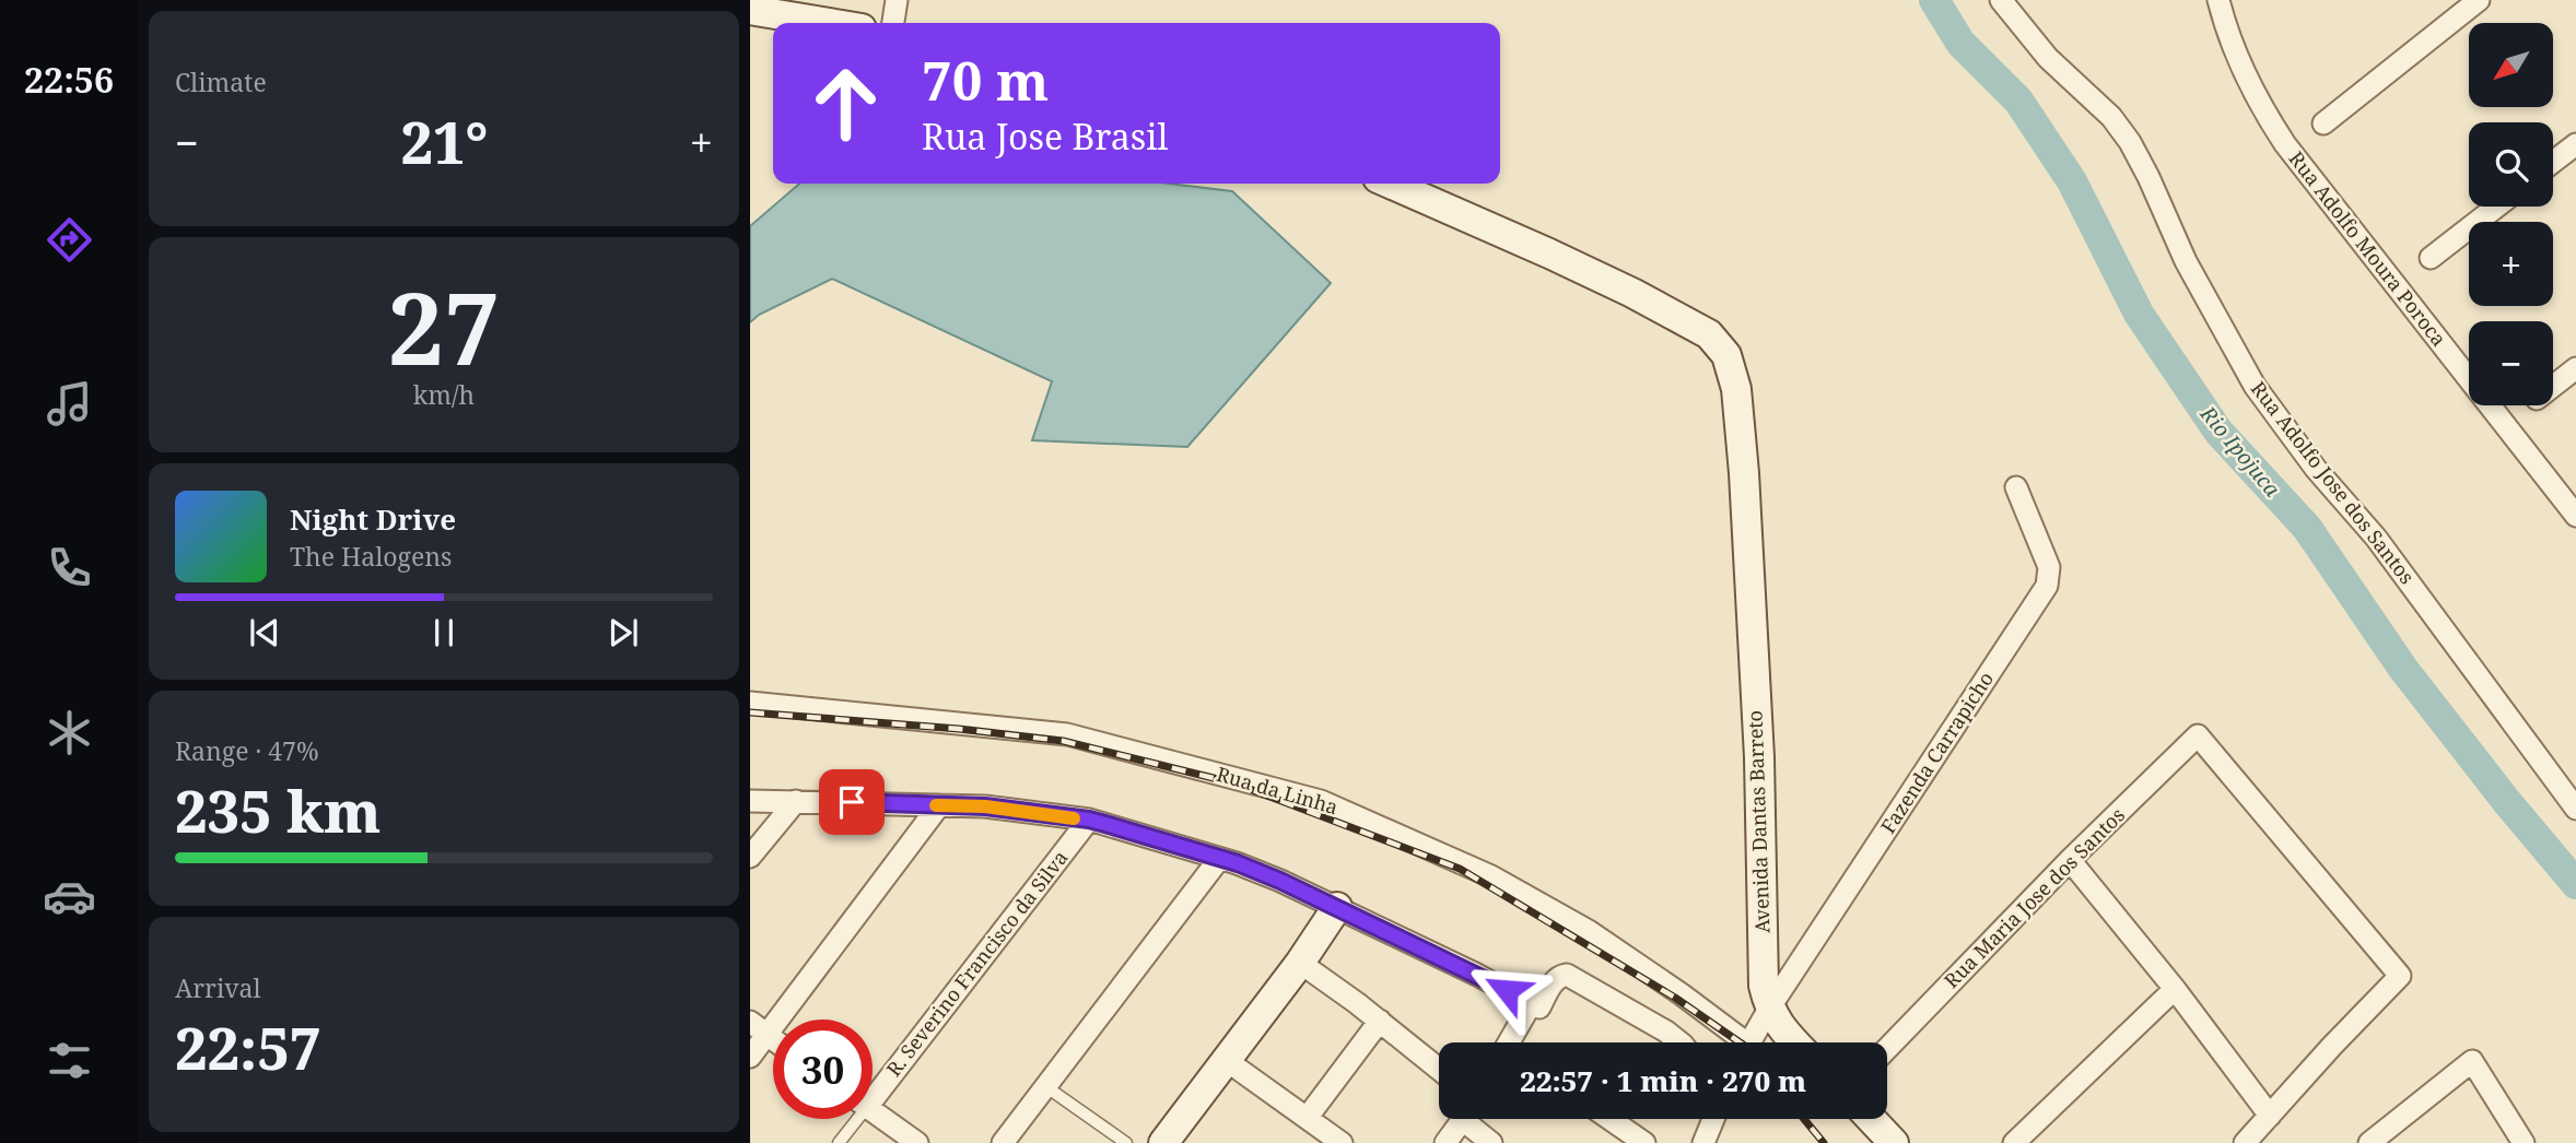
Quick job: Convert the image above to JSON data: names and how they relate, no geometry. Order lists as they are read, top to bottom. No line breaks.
{"streets":{"main road":["Avenida Dantas Barreto"],"street":["Rua Adolfo Moura Poroca","Rua Adolfo Jose dos Santos","Fazenda Carrapicho","Rua da Linha","Rua Maria Jose dos Santos","R. Severino Francisco da Silva"]},"crossings":[["Fazenda Carrapicho","Avenida Dantas Barreto"]],"water":["Rio Ipojuca"],"north":"bottom left","page":{"tabs":"22:56","tile":["Climate",["27","km/h"],["Range · 47%","235 km"],["Arrival","22:57"]],"map_buttons":["+","−"],"turn":["70 m","Rua Jose Brasil"],"heat":["−","21°","+"],"song":["Night Drive","The Halogens"],"limit":"30","trip":"22:57 · 1 min · 270 m"}}
